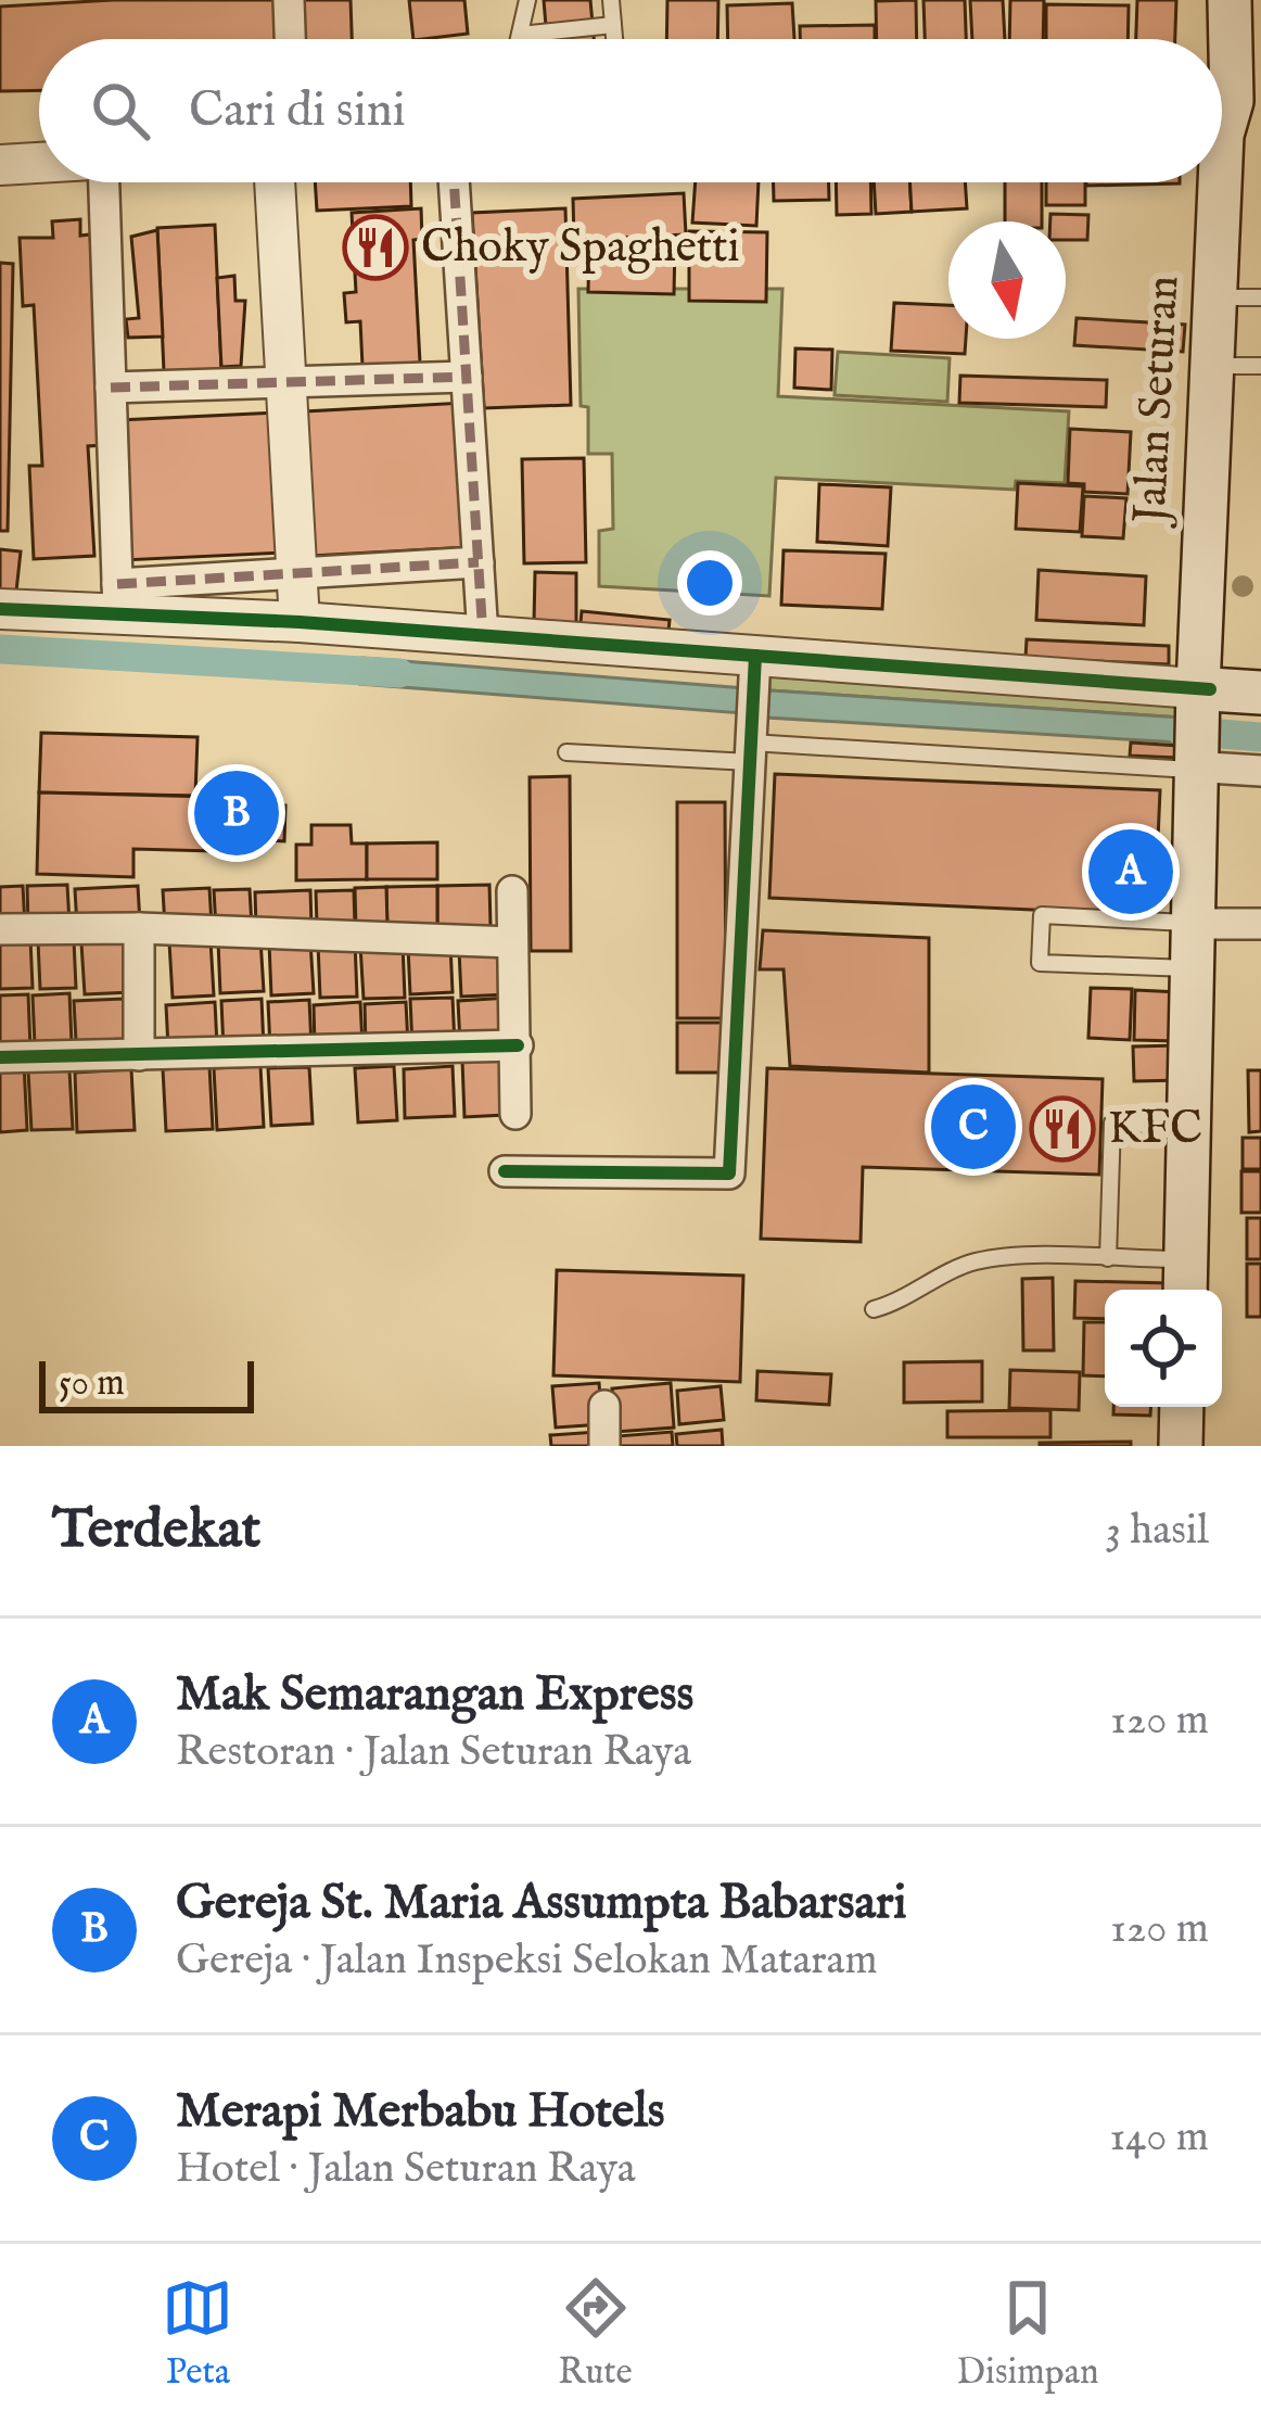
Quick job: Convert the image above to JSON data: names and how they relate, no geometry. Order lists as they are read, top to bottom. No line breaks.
{"streets":{"main road":["Jalan Seturan"]},"places":{"restaurant":["Choky Spaghetti","KFC"]},"scale_bar":"50 m","north":"bottom","page":{"search":"Cari di sini","pins":["B","A","C"],"scale":"50 m","heading":["Terdekat","3 hasil"],"list":[{"mark":"A","name":"Mak Semarangan Express","note":"Restoran · Jalan Seturan Raya","value":"120 m"},{"mark":"B","name":"Gereja St. Maria Assumpta Babarsari","note":"Gereja · Jalan Inspeksi Selokan Mataram","value":"120 m"},{"mark":"C","name":"Merapi Merbabu Hotels","note":"Hotel · Jalan Seturan Raya","value":"140 m"}],"nav":["Peta","Rute","Disimpan"]}}
